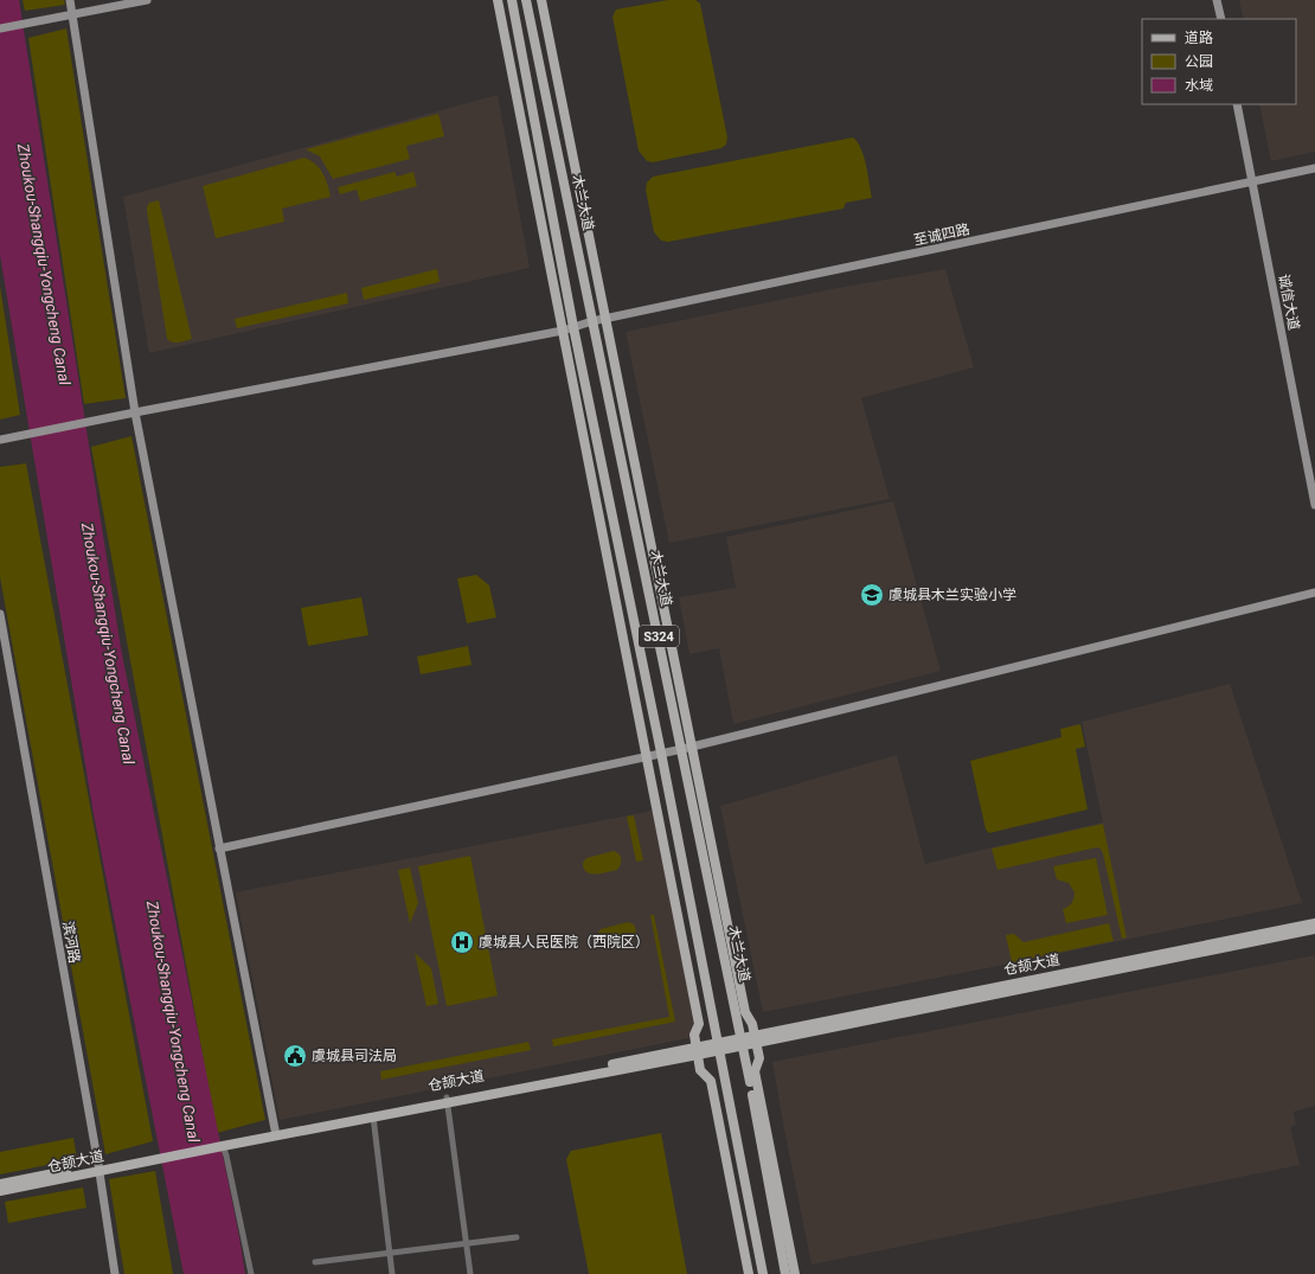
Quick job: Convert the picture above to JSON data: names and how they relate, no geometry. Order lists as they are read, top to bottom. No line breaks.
{"streets":{"main road":["木兰大道","S324","仓颉大道"],"street":["至诚四路","诚信大道","滨河路"]},"crossings":[["木兰大道","至诚四路"],["木兰大道","仓颉大道"],["至诚四路","诚信大道"],["至诚四路","S324"],["S324","仓颉大道"],["滨河路","仓颉大道"]],"water":["Zhoukou-Shangqiu-Yongcheng Canal"],"places":{"school or university":["虞城县木兰实验小学"],"hospital":["虞城县人民医院（西院区）"],"public building":["虞城县司法局"]},"legend":["道路","公园","水域"]}
